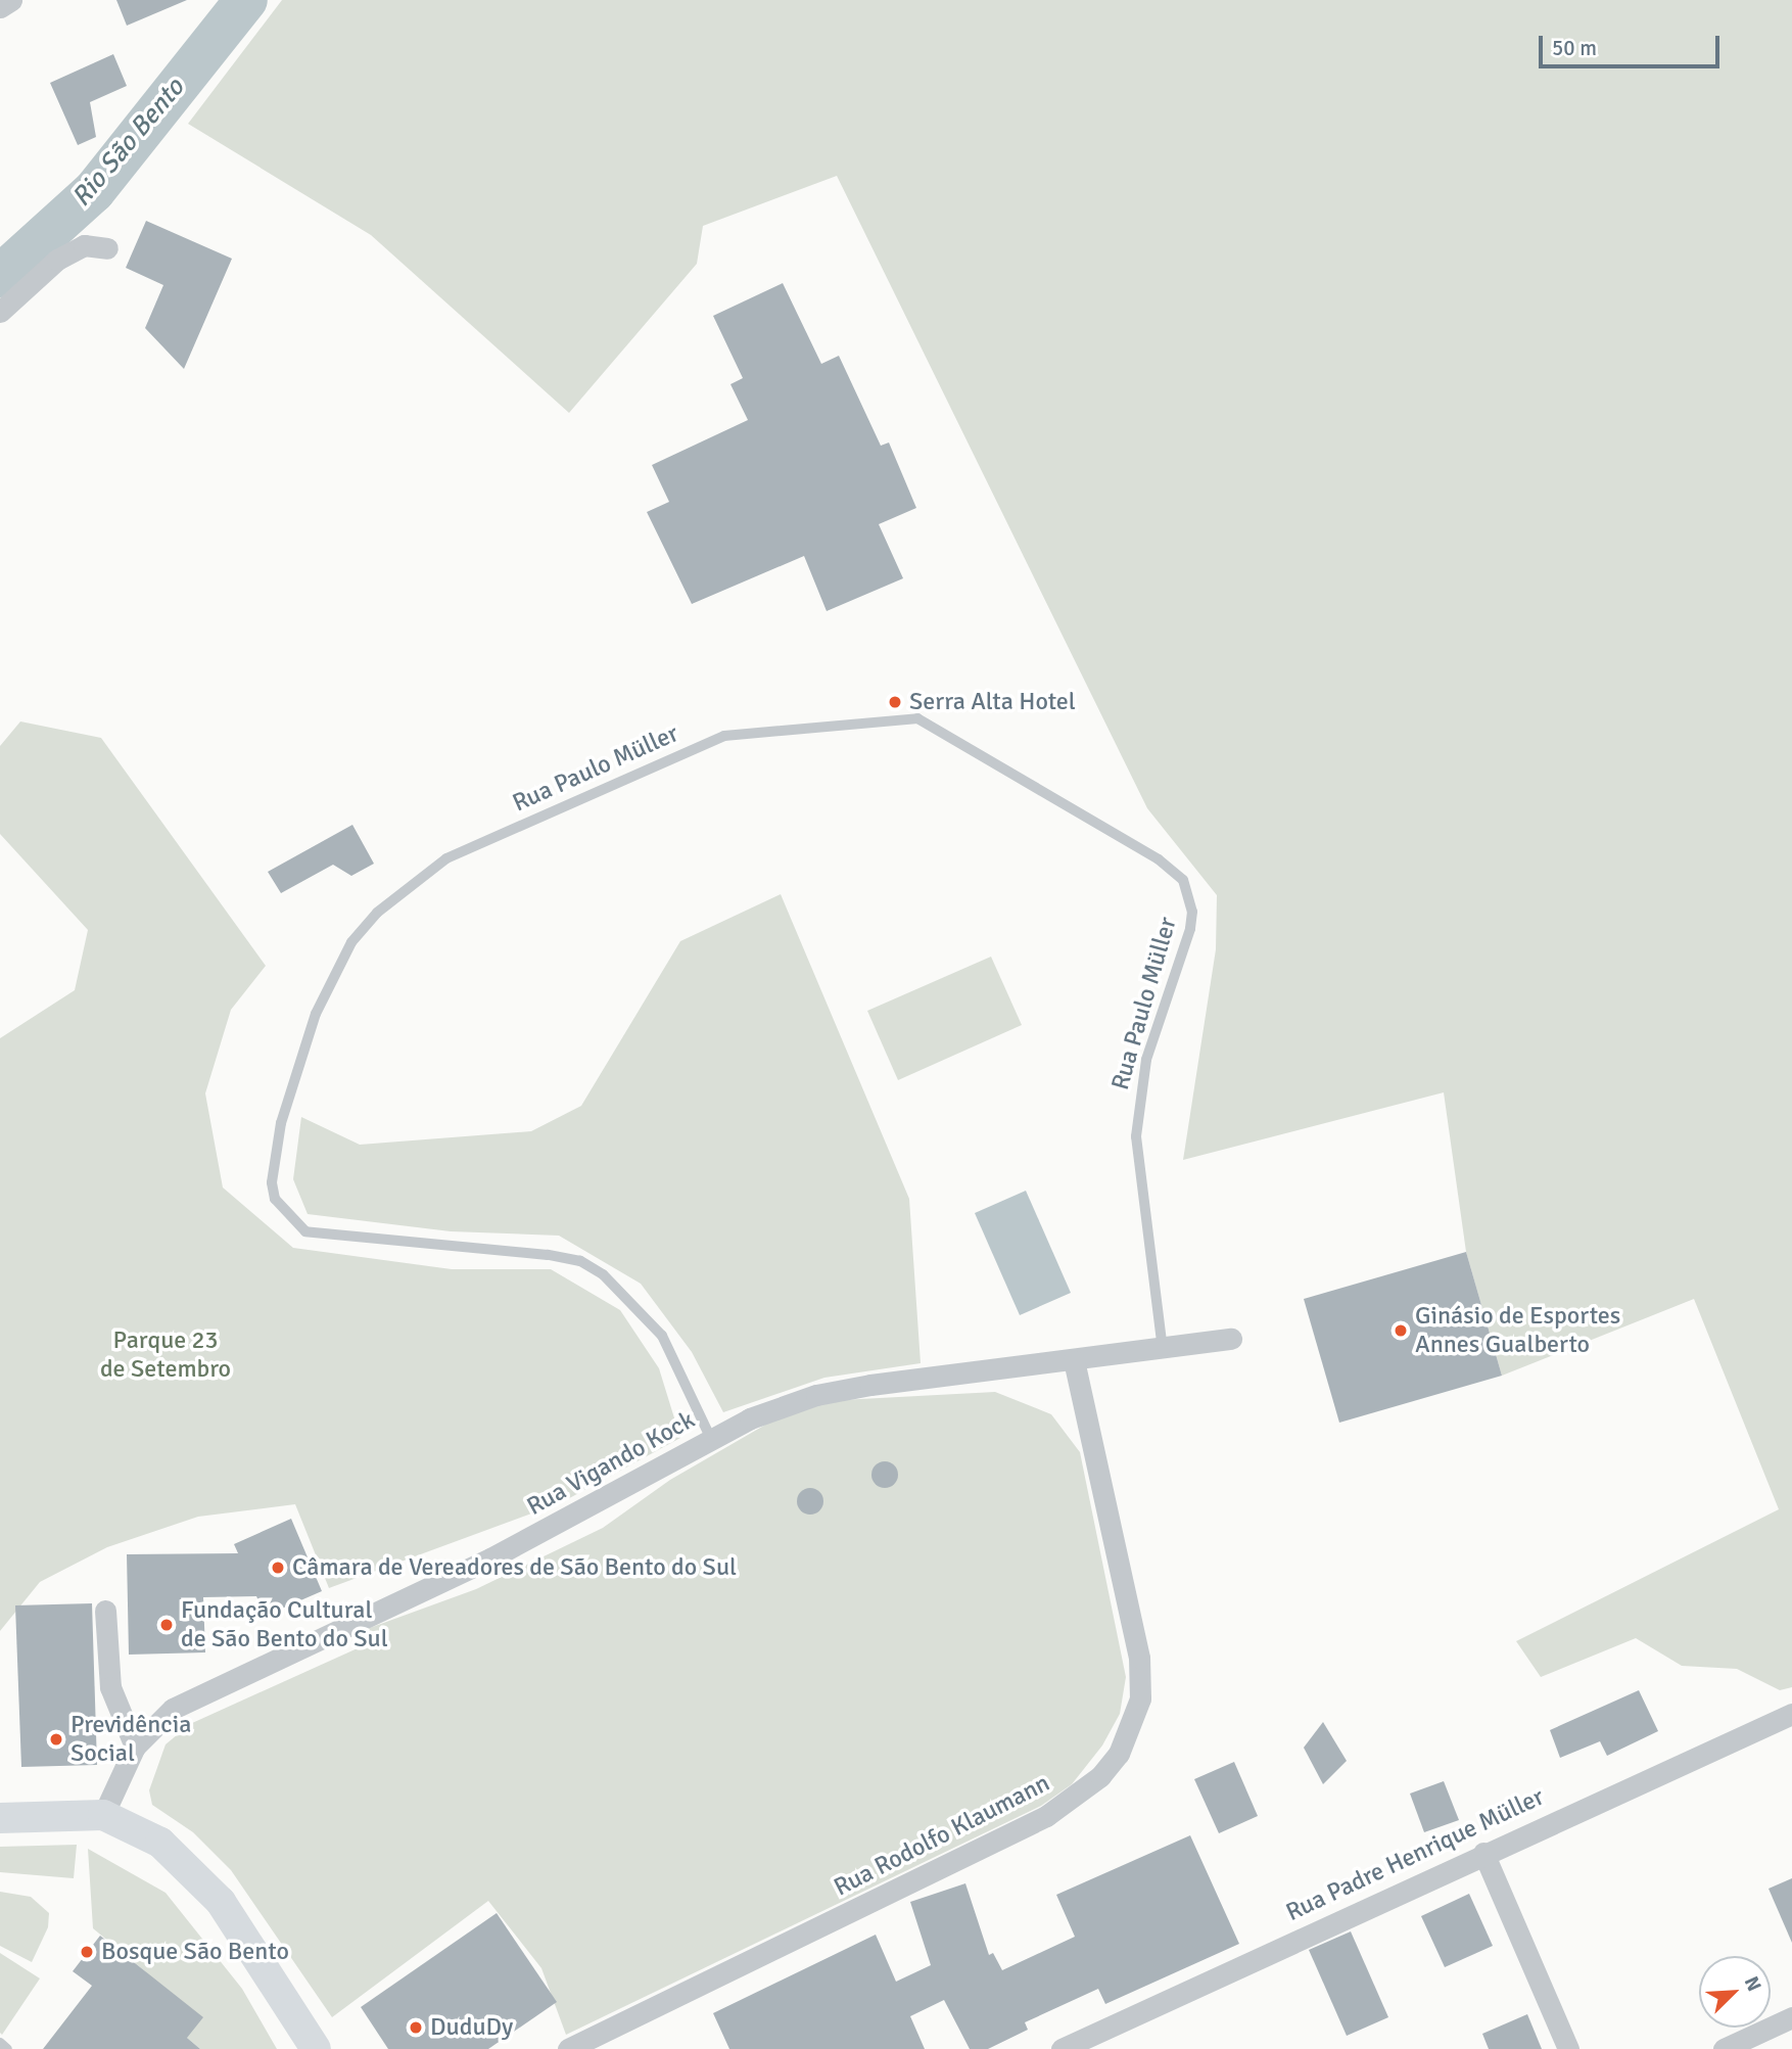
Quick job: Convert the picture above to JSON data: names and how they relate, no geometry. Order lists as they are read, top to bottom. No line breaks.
{"streets":{"street":["Rua Vigando Kock","Rua Rodolfo Klaumann","Rua Padre Henrique Müller"],"lane":["Rua Paulo Müller"]},"crossings":[["Rua Paulo Müller","Rua Vigando Kock"],["Rua Vigando Kock","Rua Rodolfo Klaumann"]],"water":["Rio São Bento"],"parks":["Parque 23 de Setembro"],"places":["Serra Alta Hotel","Ginásio de Esportes Annes Gualberto","Câmara de Vereadores de São Bento do Sul","Fundação Cultural de São Bento do Sul","Previdência Social","Bosque São Bento","DuduDy"],"scale_bar":"50 m","north":"top right"}
